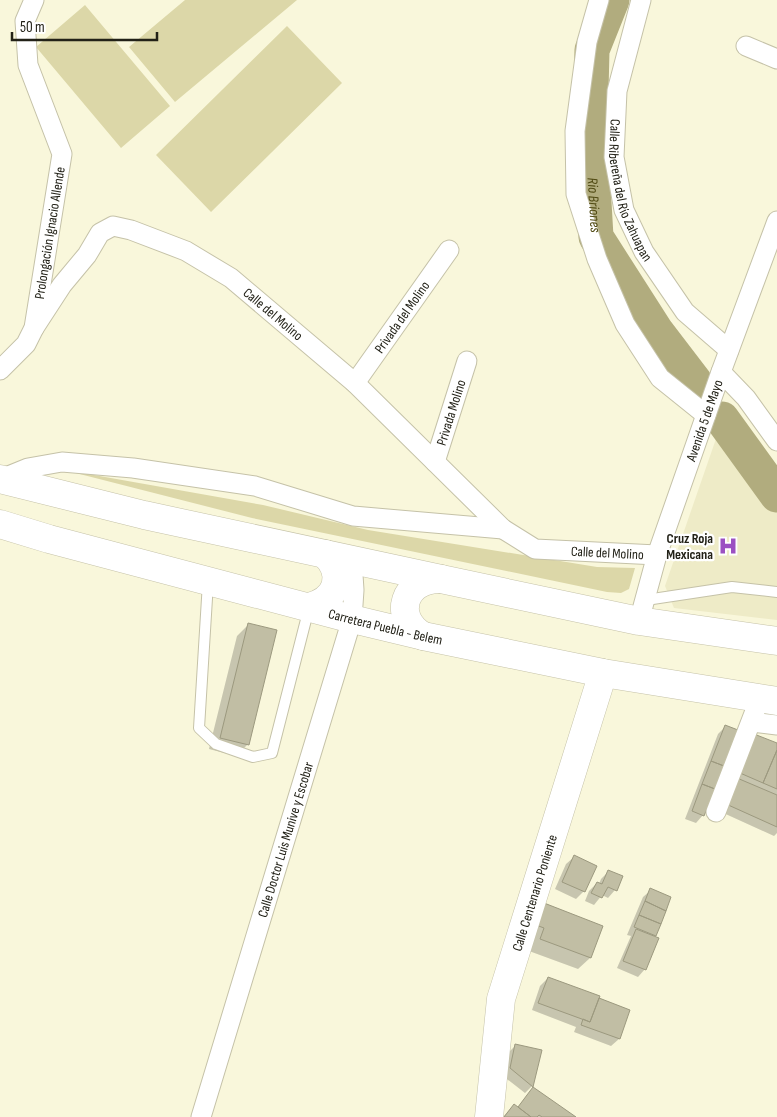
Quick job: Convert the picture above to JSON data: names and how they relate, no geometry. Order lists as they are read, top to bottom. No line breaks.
{"streets":{"main road":["Carretera Puebla - Belem","Calle Centenario Poniente"],"street":["Calle Ribereña del Río Zahuapan","Prolongación Ignacio Allende","Calle del Molino","Privada del Molino","Privada Molino","Avenida 5 de Mayo","Calle Doctor Luis Munive y Escobar"]},"crossings":[["Calle Ribereña del Río Zahuapan","Avenida 5 de Mayo"],["Prolongación Ignacio Allende","Calle del Molino"],["Calle del Molino","Privada del Molino"],["Calle del Molino","Privada Molino"],["Calle del Molino","Avenida 5 de Mayo"],["Carretera Puebla - Belem","Calle Doctor Luis Munive y Escobar"],["Carretera Puebla - Belem","Calle Centenario Poniente"]],"water":["Rio Briones"],"places":{"hospital":["Cruz Roja Mexicana"]},"scale_bar":"50 m"}
